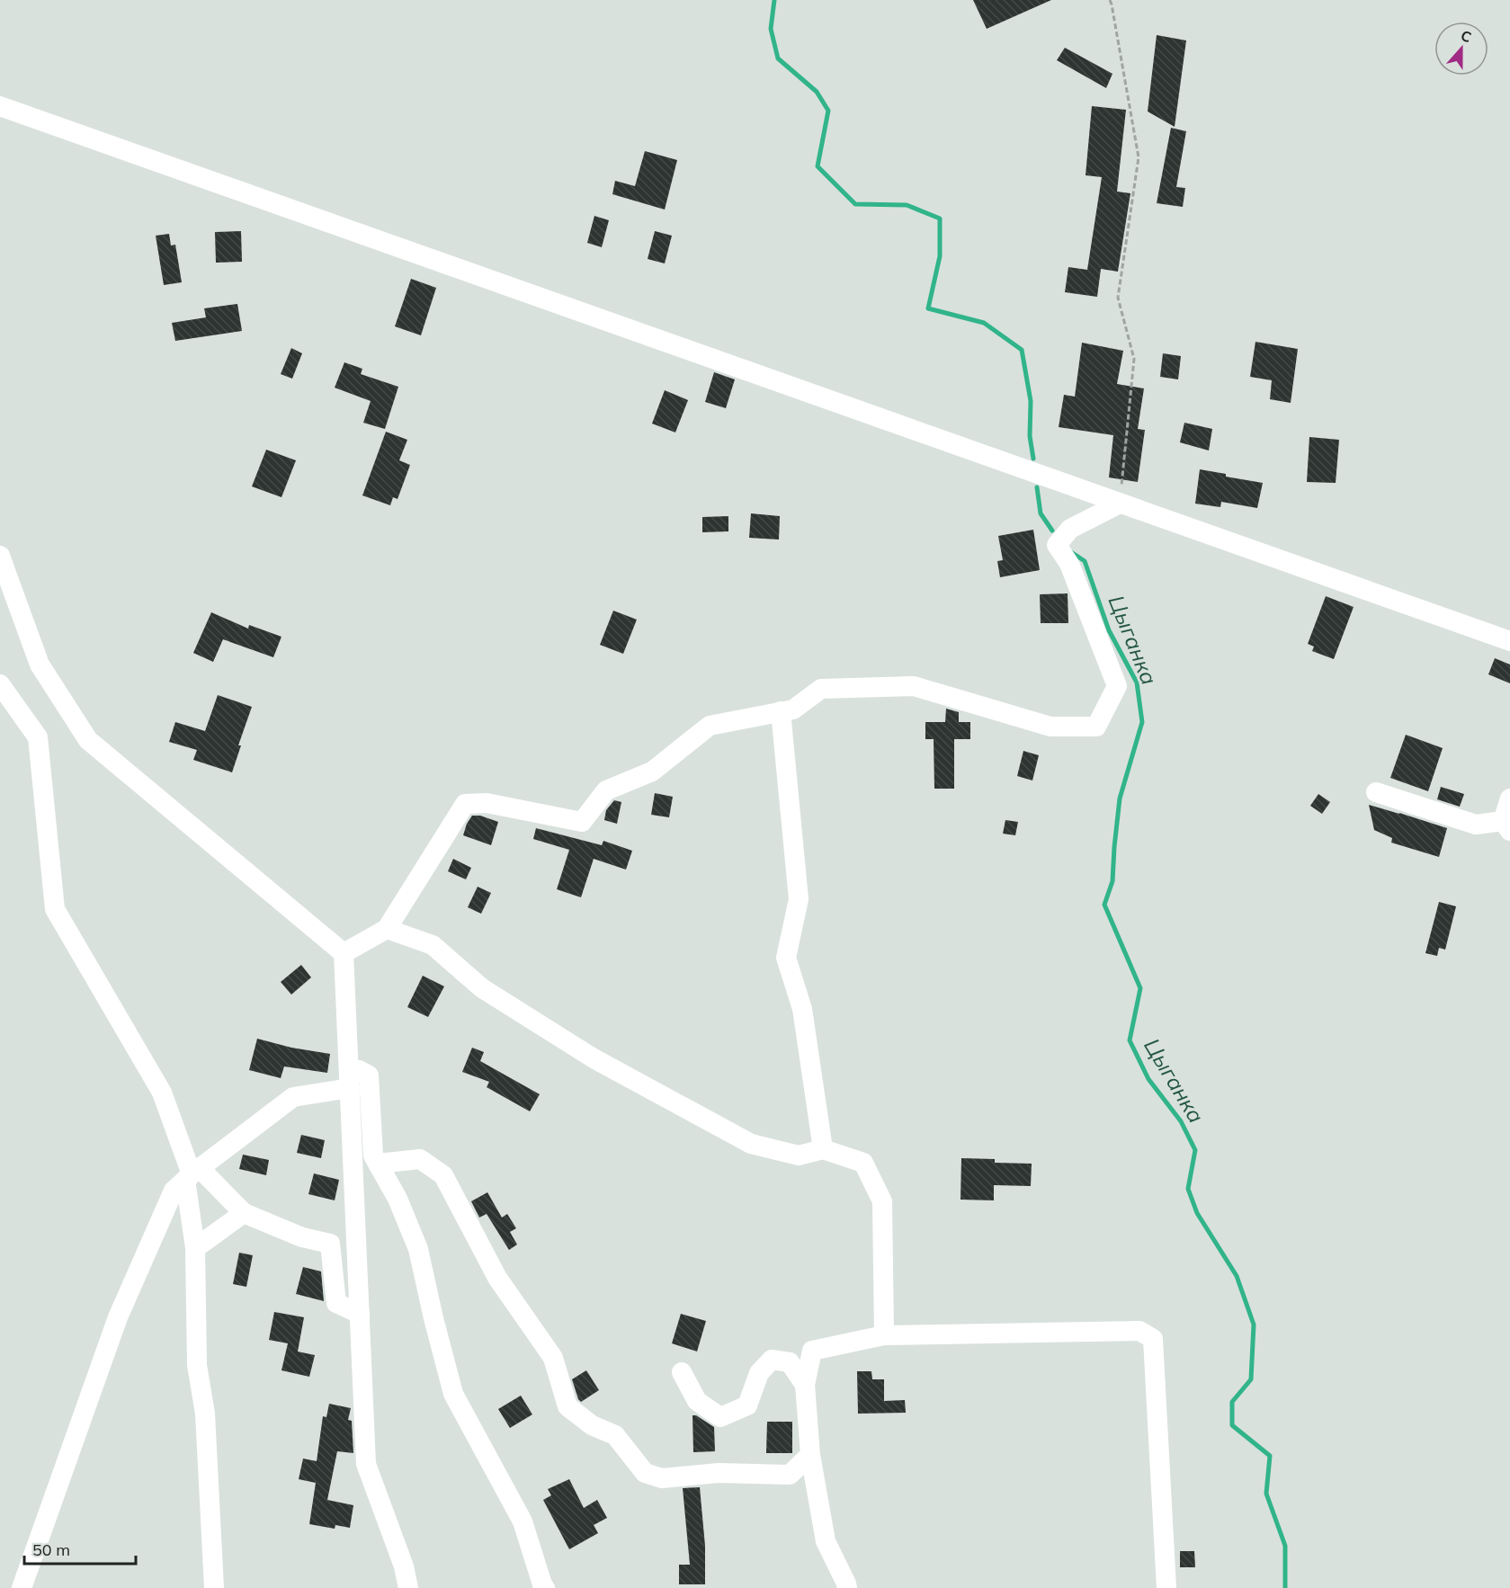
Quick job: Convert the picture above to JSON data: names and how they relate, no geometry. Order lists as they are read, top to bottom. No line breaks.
{"water":["Цыганка"],"scale_bar":"50 m","north":"top"}
